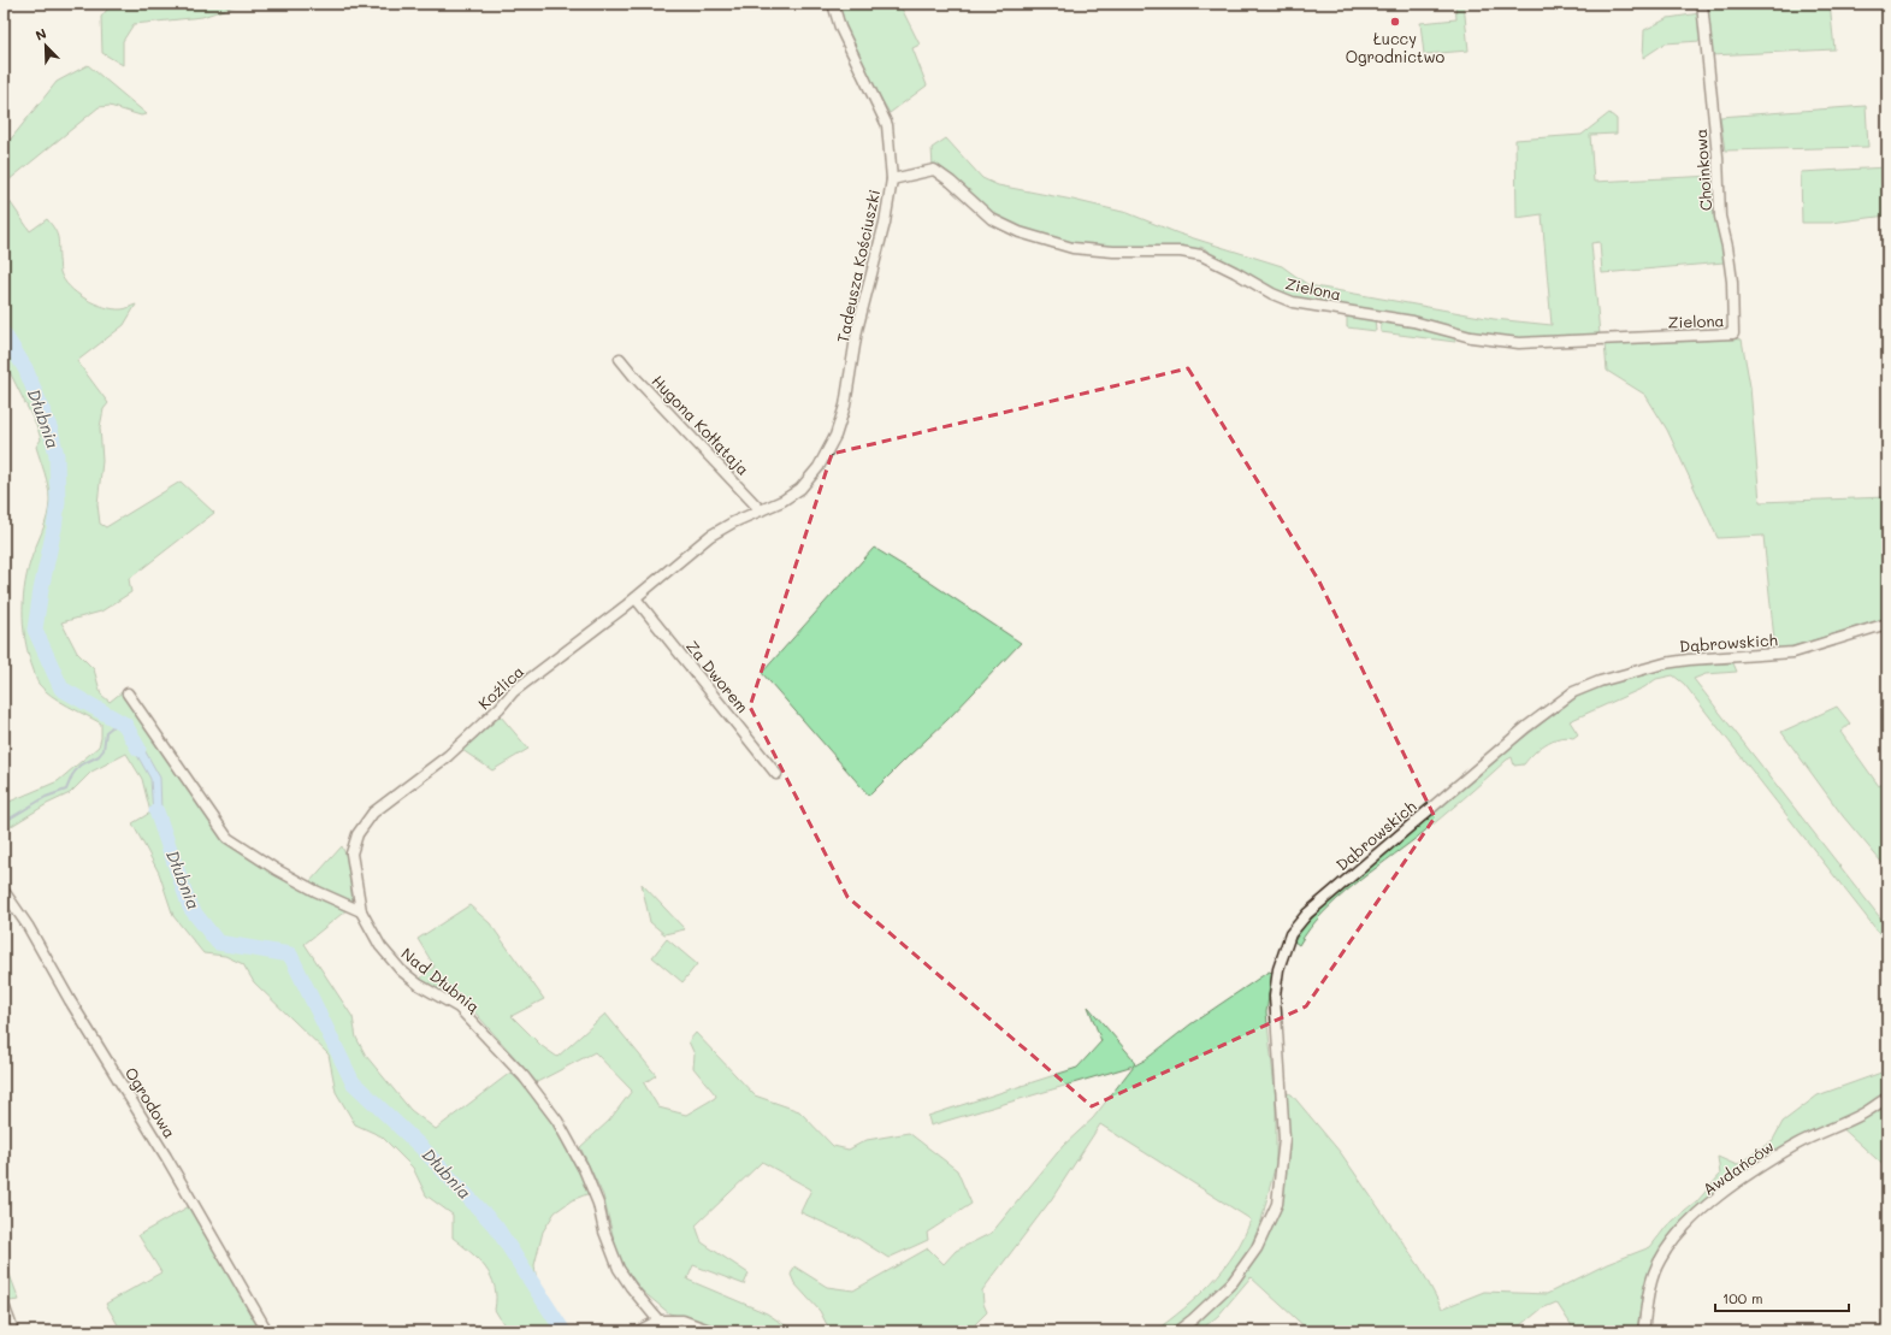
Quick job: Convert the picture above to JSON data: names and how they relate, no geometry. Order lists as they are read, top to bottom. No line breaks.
{"streets":{"street":["Choinkowa","Tadeusza Kościuszki","Zielona","Hugona Kołłątaja","Dąbrowskich","Za Dworem","Koźlica","Nad Dłubnią","Ogrodowa","Awdańców"]},"crossings":[["Choinkowa","Zielona"],["Tadeusza Kościuszki","Zielona"],["Tadeusza Kościuszki","Hugona Kołłątaja"],["Tadeusza Kościuszki","Koźlica"],["Hugona Kołłątaja","Koźlica"],["Za Dworem","Koźlica"],["Koźlica","Nad Dłubnią"]],"water":["Dłubnia"],"places":["Łuccy Ogrodnictwo"],"scale_bar":"100 m","north":"top left"}
